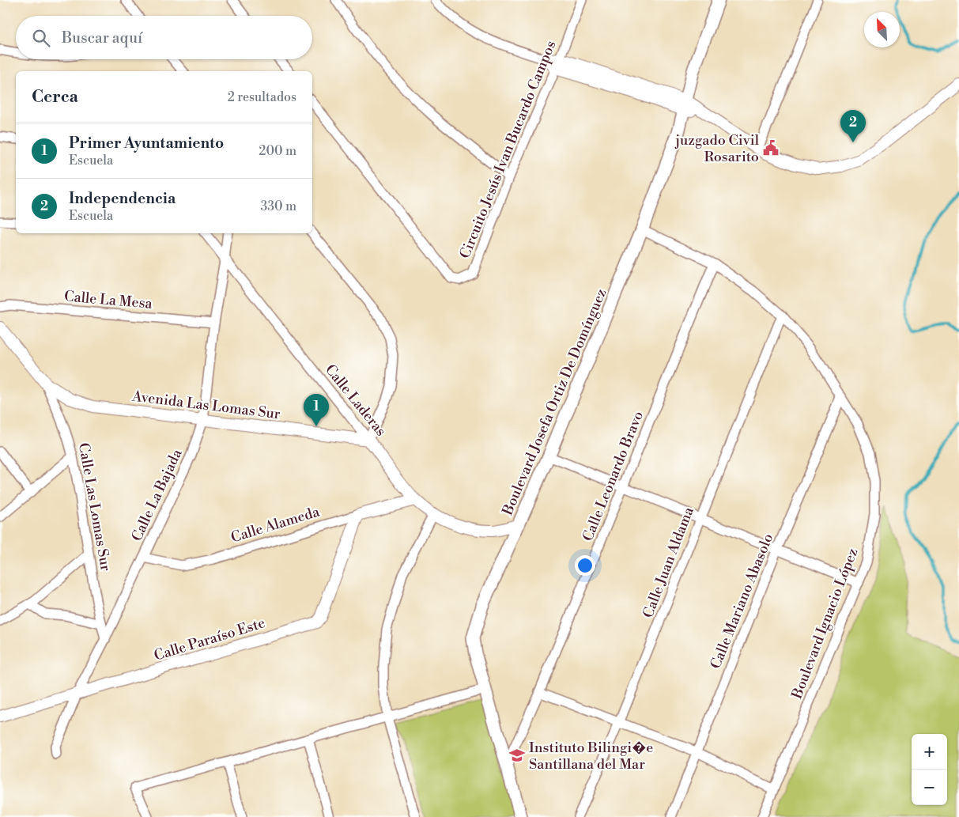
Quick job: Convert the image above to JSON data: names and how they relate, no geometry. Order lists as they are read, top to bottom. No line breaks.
{"streets":{"main road":["Boulevard Josefa Ortiz De Domínguez"],"street":["Circuito Jesús Ivan Bucardo Campos","Calle La Mesa","Calle Laderas","Avenida Las Lomas Sur","Calle Leonardo Bravo","Calle La Bajada","Calle Las Lomas Sur","Calle Alameda","Calle Juan Aldama","Calle Mariano Abasolo","Boulevard Ignacio López","Calle Paraíso Este"]},"crossings":[["Calle La Mesa","Calle La Bajada"],["Calle Laderas","Boulevard Josefa Ortiz De Domínguez"],["Calle Laderas","Avenida Las Lomas Sur"],["Calle Laderas","Calle La Bajada"],["Calle Laderas","Calle Alameda"],["Boulevard Josefa Ortiz De Domínguez","Calle Leonardo Bravo"],["Boulevard Josefa Ortiz De Domínguez","Boulevard Ignacio López"],["Avenida Las Lomas Sur","Calle La Bajada"],["Avenida Las Lomas Sur","Calle Las Lomas Sur"],["Calle Leonardo Bravo","Boulevard Ignacio López"],["Calle La Bajada","Calle Las Lomas Sur"],["Calle La Bajada","Calle Alameda"],["Calle La Bajada","Calle Paraíso Este"],["Calle Alameda","Calle Paraíso Este"],["Calle Juan Aldama","Boulevard Ignacio López"],["Calle Mariano Abasolo","Boulevard Ignacio López"]],"places":{"public building":["juzgado Civil Rosarito"],"school or university":["Instituto Bilingi�e Santillana del Mar"]},"north":"top left","page":{"search":"Buscar aquí","heading":["Cerca","2 resultados"],"pins":["2","1"],"list":[{"mark":"1","name":"Primer Ayuntamiento","note":"Escuela","value":"200 m"},{"mark":"2","name":"Independencia","note":"Escuela","value":"330 m"}],"map_buttons":["+","−"]}}
